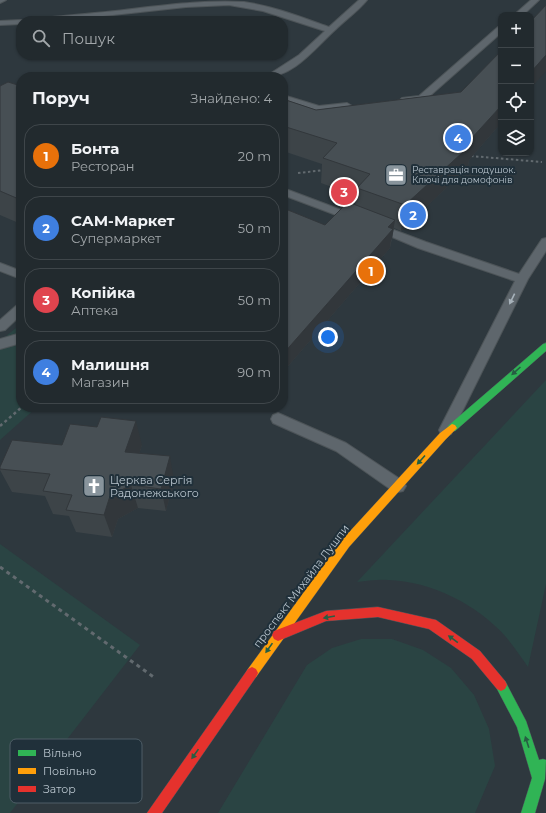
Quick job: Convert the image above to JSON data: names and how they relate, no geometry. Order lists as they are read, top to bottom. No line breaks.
{"streets":{"main road":["проспект Михайла Лушпи"]},"one_way":["проспект Михайла Лушпи"],"places":{"office":["Реставрація подушок. Ключі для домофонів"],"church":["Церква Сергія Радонежського"]},"legend":["Вільно","Повільно","Затор"],"page":{"map_buttons":["+","−"],"search":"Пошук","heading":["Поруч","Знайдено: 4"],"pins":["4","3","2","1"],"list":[{"mark":"1","name":"Бонта","note":"Ресторан","value":"20 m"},{"mark":"2","name":"САМ-Маркет","note":"Супермаркет","value":"50 m"},{"mark":"3","name":"Копійка","note":"Аптека","value":"50 m"},{"mark":"4","name":"Малишня","note":"Магазин","value":"90 m"}]}}
